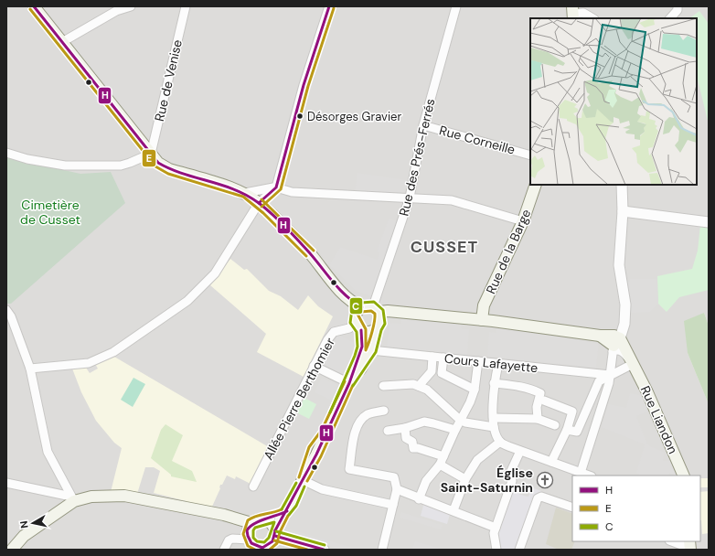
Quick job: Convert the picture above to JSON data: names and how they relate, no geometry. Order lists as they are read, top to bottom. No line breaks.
{"streets":{"main road":["Rue de la Barge","Rue Liandon"],"street":["Rue de Venise","Rue Corneille","Rue des Prés-Ferrés","Cours Lafayette","Allée Pierre Berthomier"]},"crossings":[["Rue Corneille","Rue des Prés-Ferrés"]],"districts":["CUSSET"],"parks":["Cimetière de Cusset"],"places":{"other":["Désorges Gravier"],"church":["Église Saint-Saturnin"]},"lines":["transit line H","transit line E","transit line C"],"legend":["H","E","C"],"north":"left"}
